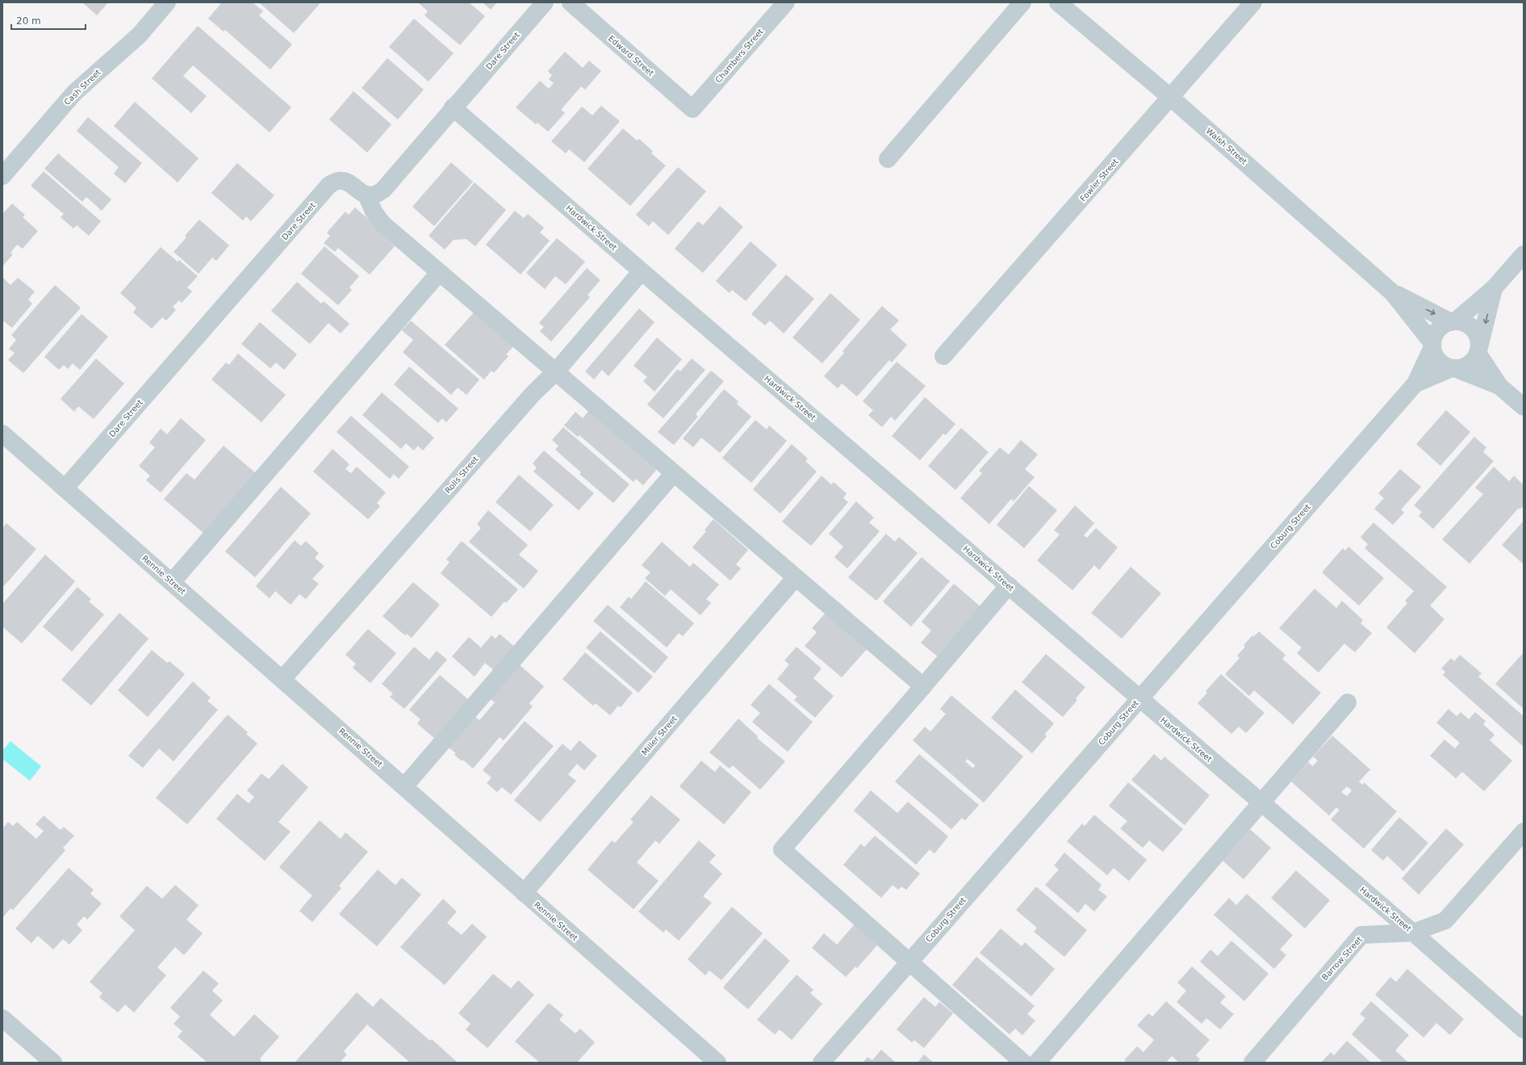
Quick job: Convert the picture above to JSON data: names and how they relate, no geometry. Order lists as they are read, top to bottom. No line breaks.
{"streets":{"street":["Dare Street","Edward Street","Chambers Street","Cash Street","Walsh Street","Fowler Street","Hardwick Street","Rolls Street","Coburg Street","Rennie Street","Miller Street","Barrow Street"]},"crossings":[["Dare Street","Hardwick Street"],["Dare Street","Rennie Street"],["Edward Street","Chambers Street"],["Walsh Street","Fowler Street"],["Walsh Street","Coburg Street"],["Hardwick Street","Rolls Street"],["Hardwick Street","Coburg Street"],["Hardwick Street","Barrow Street"],["Rolls Street","Rennie Street"],["Rennie Street","Miller Street"]],"scale_bar":"20 m"}
